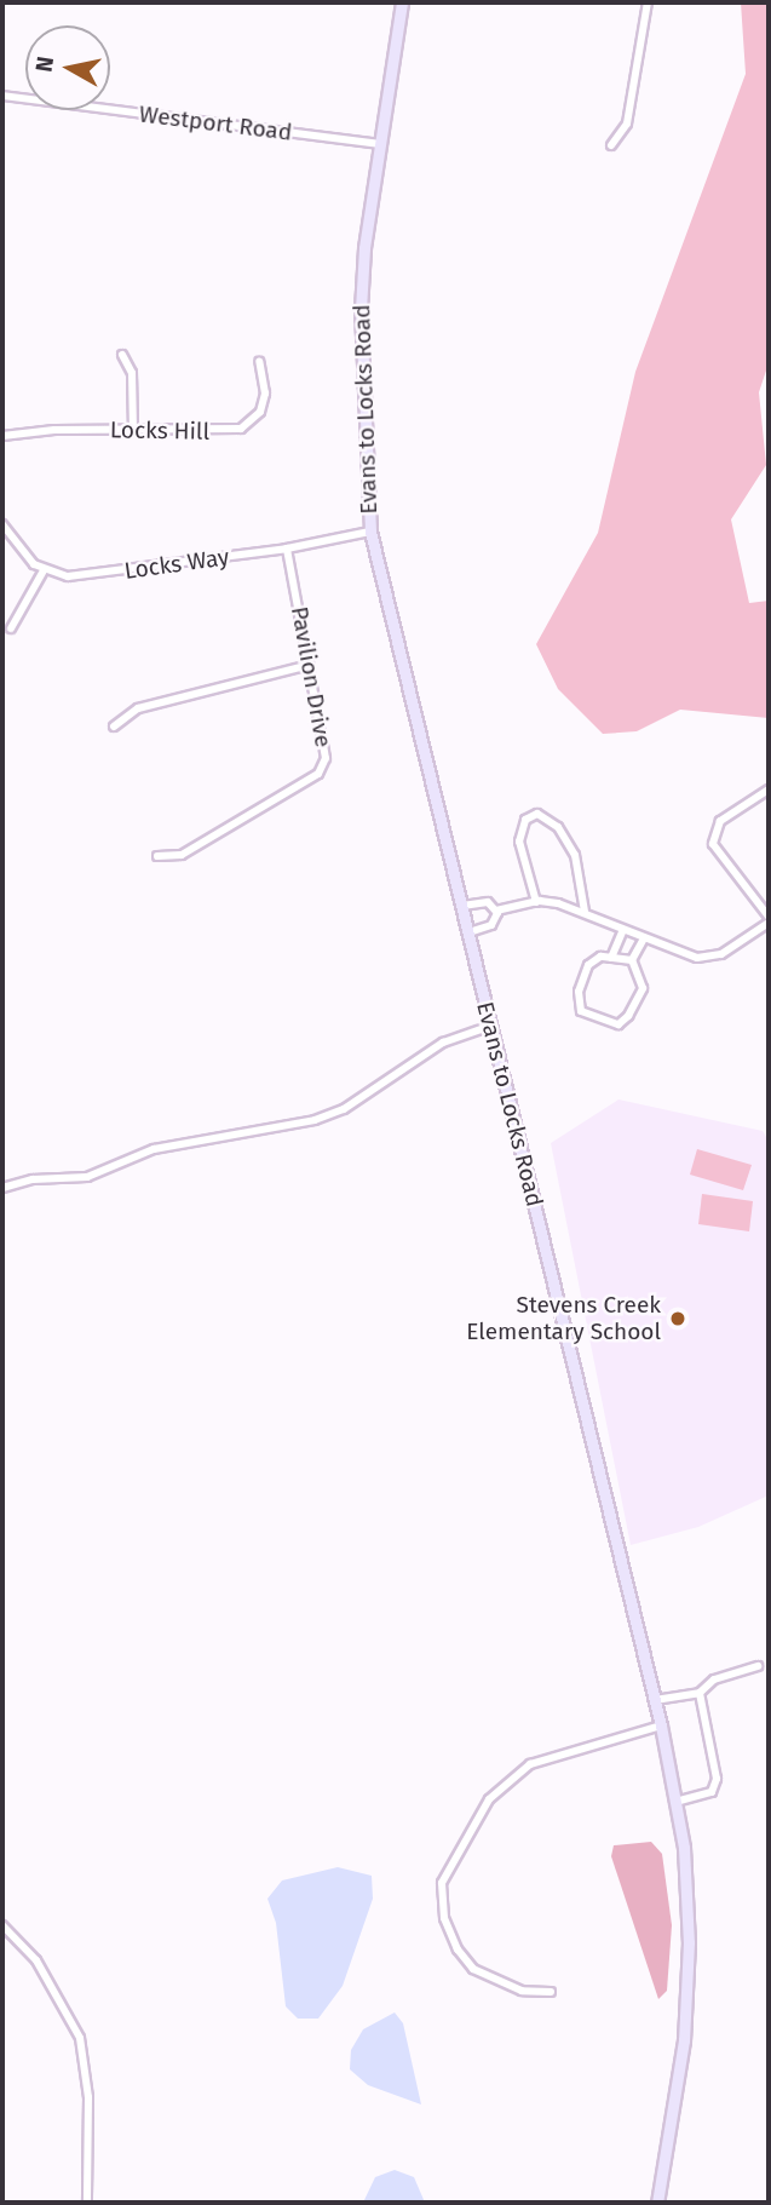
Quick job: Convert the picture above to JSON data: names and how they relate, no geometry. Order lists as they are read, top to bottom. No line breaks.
{"streets":{"street":["Westport Road","Evans to Locks Road","Locks Hill","Locks Way","Pavilion Drive"]},"crossings":[["Westport Road","Evans to Locks Road"],["Evans to Locks Road","Locks Way"],["Locks Way","Pavilion Drive"]],"places":["Stevens Creek Elementary School"],"north":"left"}
